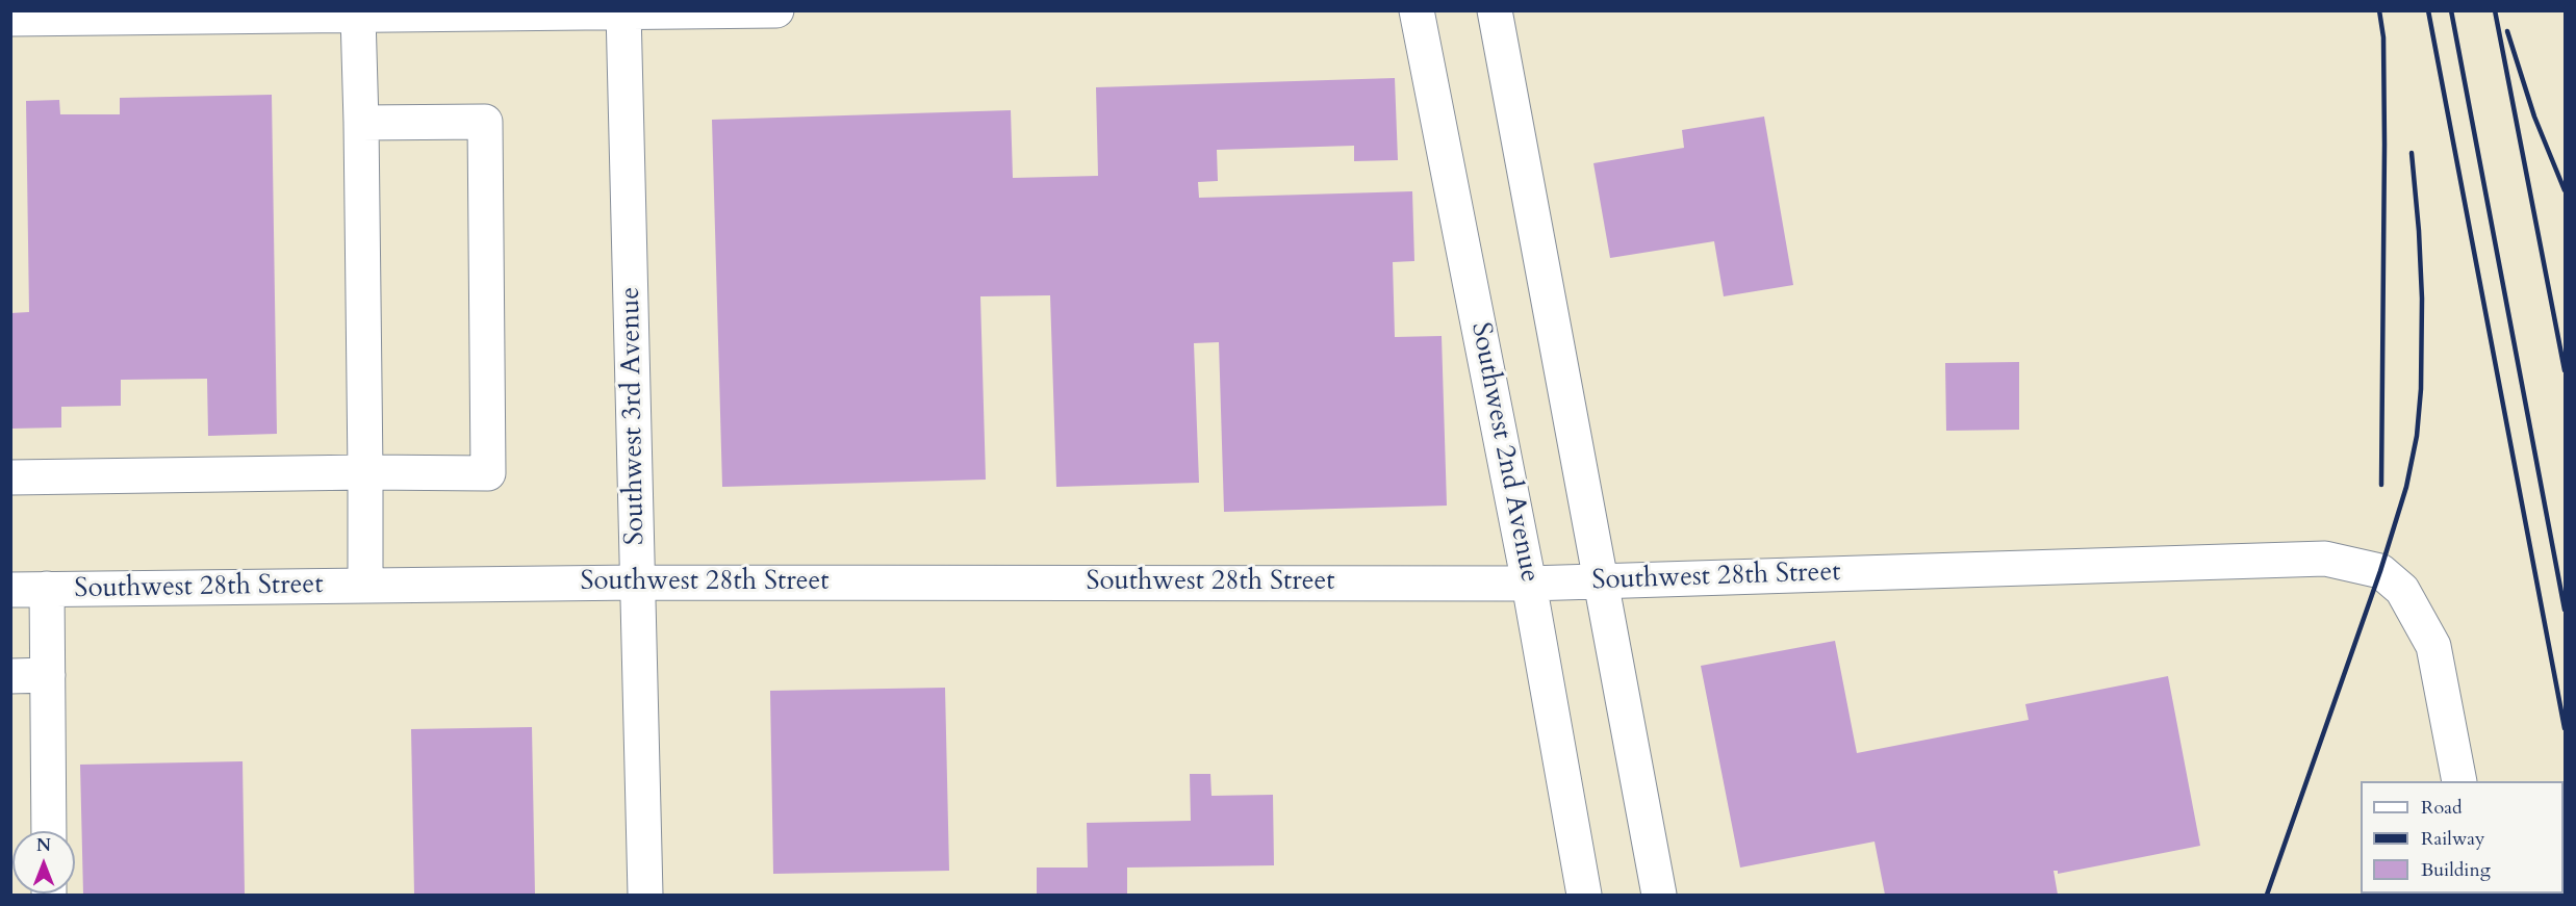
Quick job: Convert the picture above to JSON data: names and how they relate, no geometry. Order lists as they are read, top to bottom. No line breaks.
{"streets":{"street":["Southwest 3rd Avenue","Southwest 2nd Avenue","Southwest 28th Street"]},"crossings":[["Southwest 3rd Avenue","Southwest 28th Street"],["Southwest 2nd Avenue","Southwest 28th Street"]],"legend":["Road","Railway","Building"],"north":"top"}
